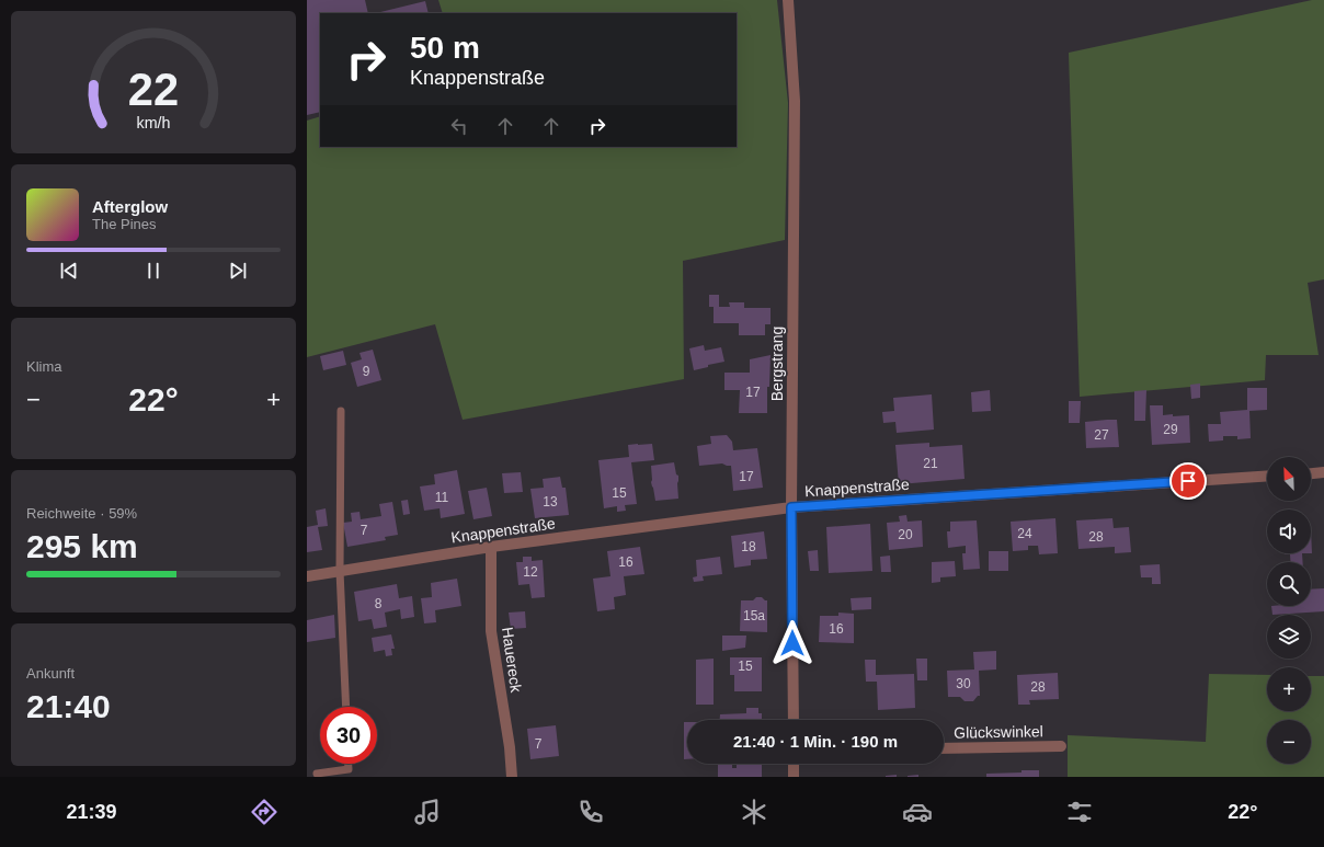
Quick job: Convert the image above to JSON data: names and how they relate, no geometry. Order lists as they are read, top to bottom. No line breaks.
{"streets":{"street":["Bergstrang","Knappenstraße","Hauereck","Glückswinkel"]},"crossings":[["Bergstrang","Knappenstraße"],["Knappenstraße","Hauereck"]],"house_numbers":["9","17","29","27","21","17","15","11","13","7","24","20","28","18","16","12","8","15a","16","15","30","28","7"],"north":"top left","page":{"turn":["50 m","Knappenstraße"],"song":["Afterglow","The Pines"],"tile":["Klima",["Reichweite · 59%","295 km"],["Ankunft","21:40"]],"heat":["−","22°","+"],"map_buttons":["+","−"],"limit":"30","trip":"21:40 · 1 Min. · 190 m","tabs":["21:39","22°"],"gauge":["22","km/h"]}}
